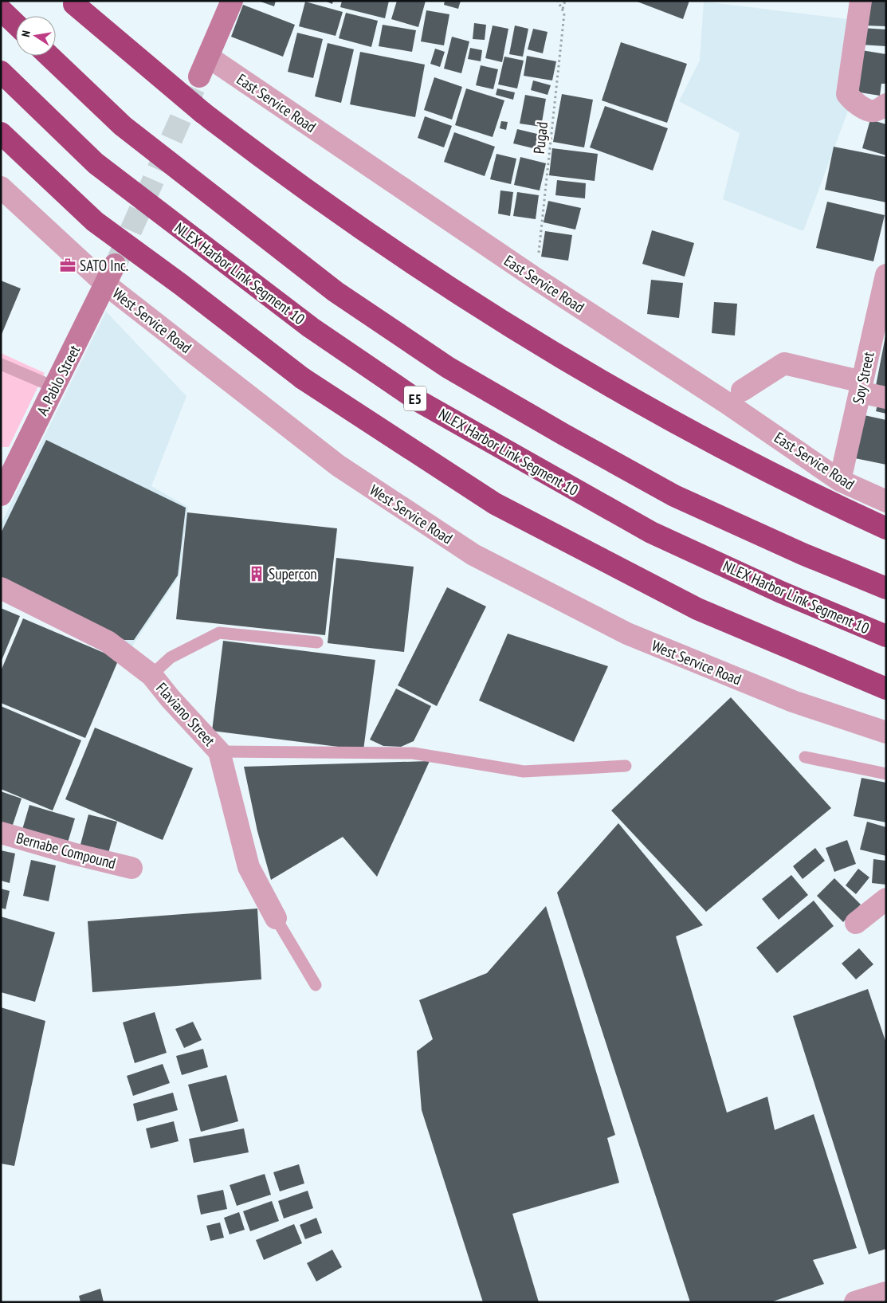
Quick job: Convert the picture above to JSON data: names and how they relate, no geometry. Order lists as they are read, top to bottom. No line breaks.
{"streets":{"highway":["NLEX Harbor Link Segment 10","E5"],"street":["East Service Road","West Service Road","Soy Street","A. Pablo Street","Flaviano Street","Bernabe Compound"],"path":["Pugad"]},"crossings":[["East Service Road","Pugad"],["East Service Road","Soy Street"],["West Service Road","A. Pablo Street"]],"places":{"office":["SATO Inc."],"building":["Supercon"]},"north":"left"}
